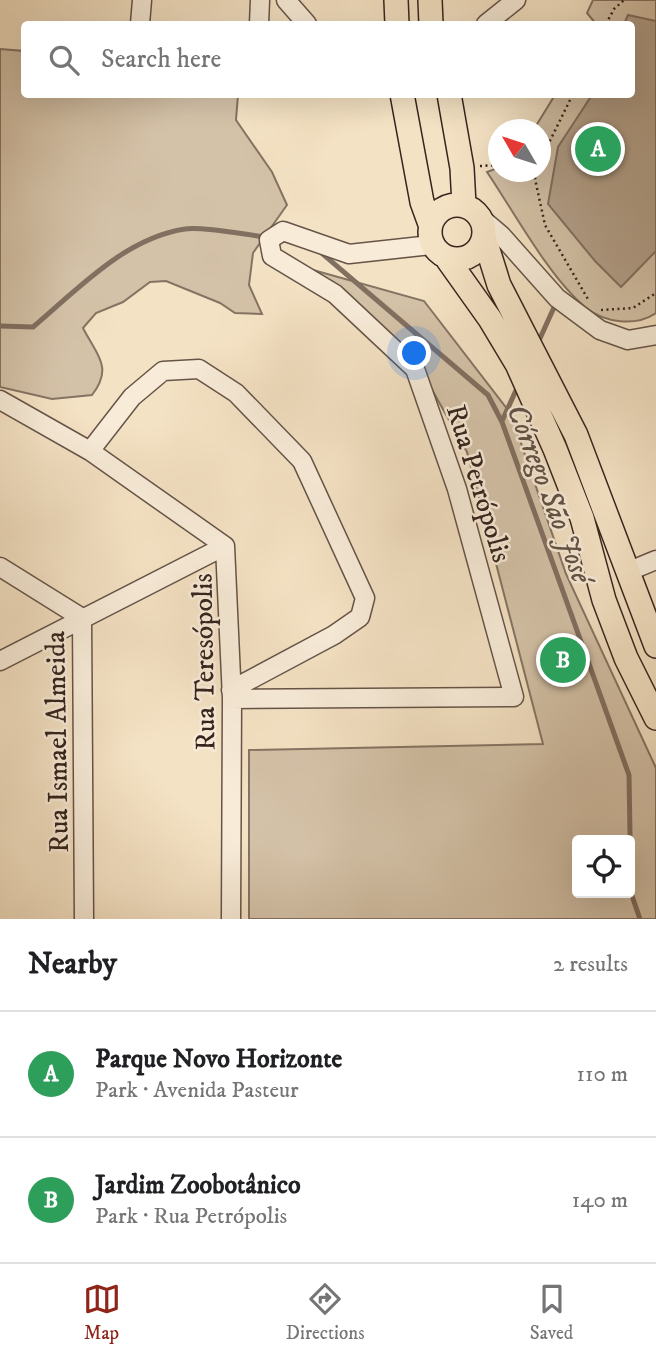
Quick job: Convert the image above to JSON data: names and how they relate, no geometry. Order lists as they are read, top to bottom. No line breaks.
{"streets":{"street":["Rua Petrópolis","Rua Teresópolis","Rua Ismael Almeida"]},"crossings":[["Rua Petrópolis","Rua Teresópolis"]],"water":["Córrego São José"],"north":"top left","page":{"search":"Search here","pins":["A","B"],"heading":["Nearby","2 results"],"list":[{"mark":"A","name":"Parque Novo Horizonte","note":"Park · Avenida Pasteur","value":"110 m"},{"mark":"B","name":"Jardim Zoobotânico","note":"Park · Rua Petrópolis","value":"140 m"}],"nav":["Map","Directions","Saved"]}}
